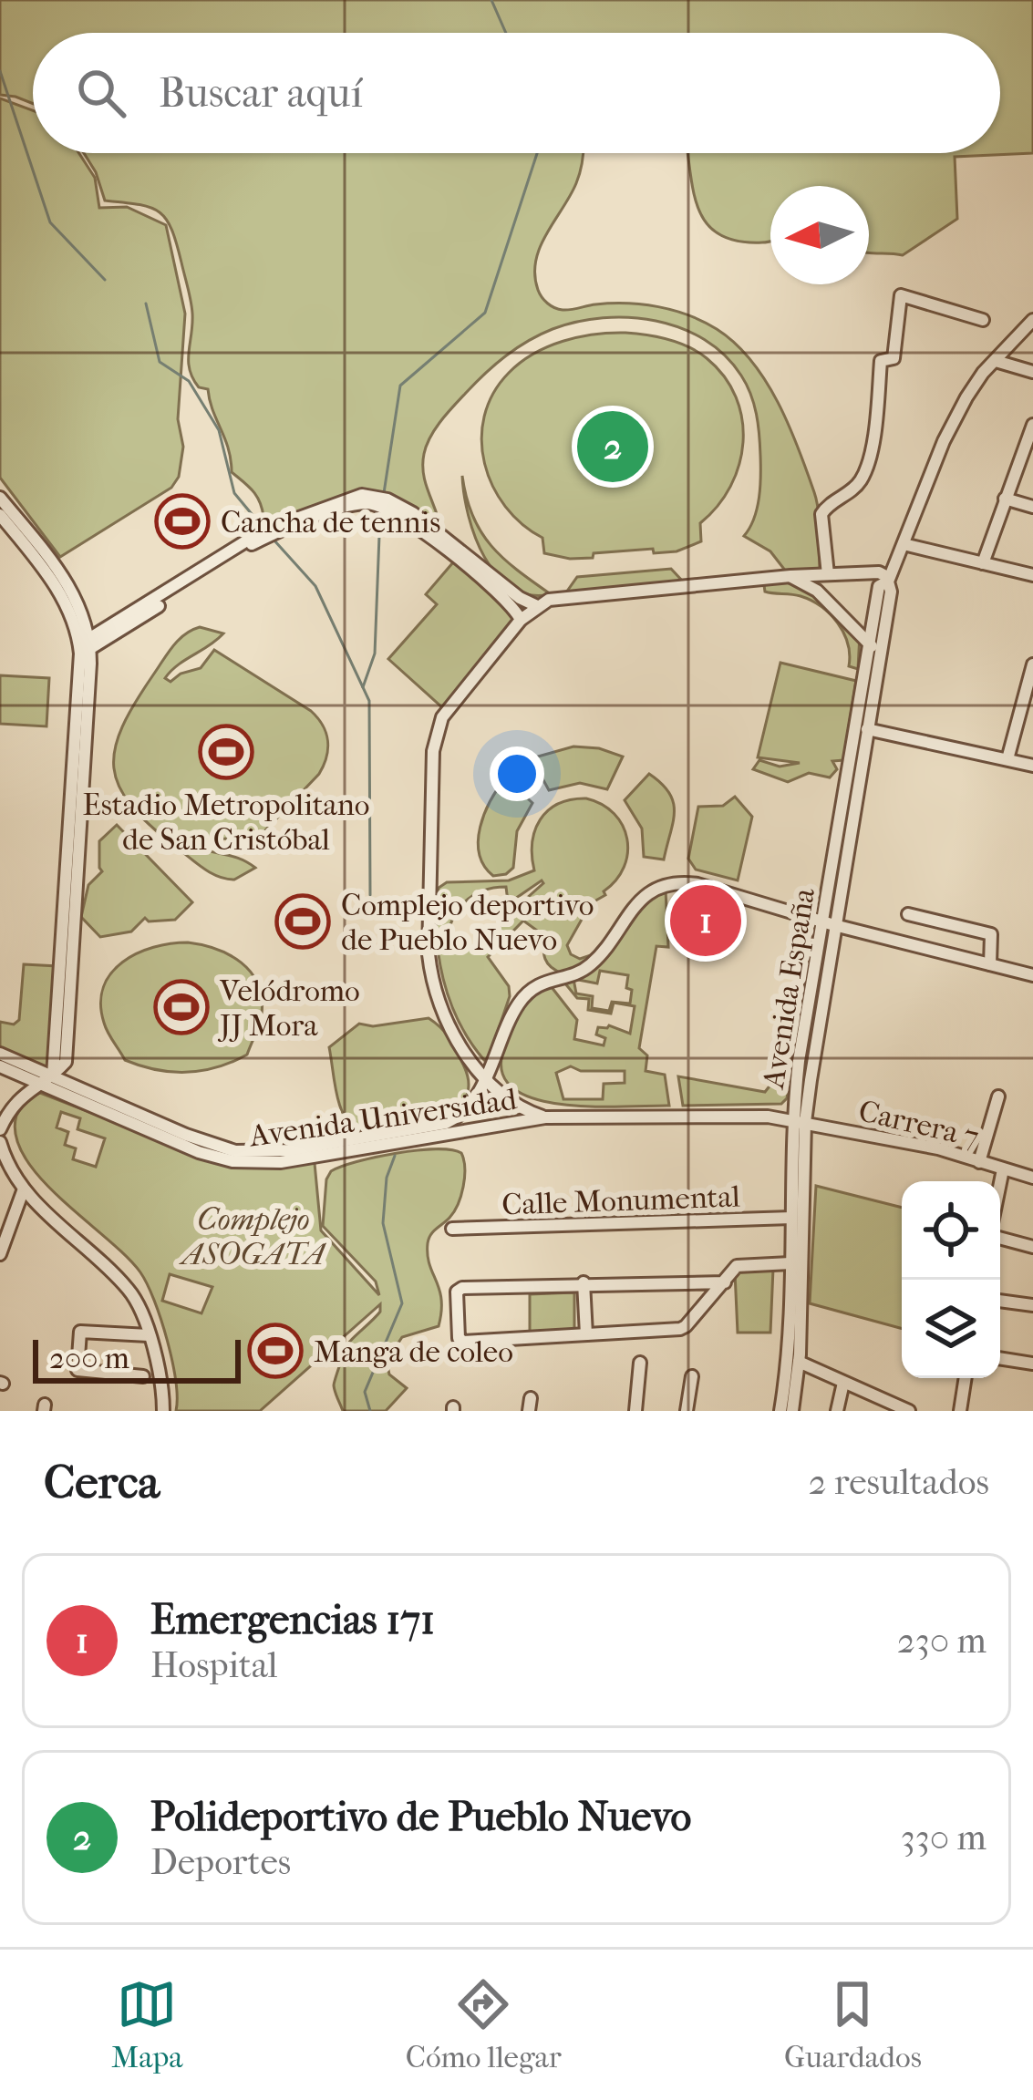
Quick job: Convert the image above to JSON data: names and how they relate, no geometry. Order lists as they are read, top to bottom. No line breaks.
{"streets":{"street":["Avenida España","Avenida Universidad","Carrera 7","Calle Monumental"]},"crossings":[["Avenida España","Avenida Universidad"],["Avenida España","Carrera 7"],["Avenida España","Calle Monumental"],["Avenida Universidad","Carrera 7"]],"parks":["Complejo ASOGATA"],"places":{"sports":["Cancha de tennis","Estadio Metropolitano de San Cristóbal","Complejo deportivo de Pueblo Nuevo","Velódromo JJ Mora","Manga de coleo"]},"scale_bar":"200 m","north":"left","page":{"search":"Buscar aquí","pins":["2","1"],"scale":"200 m","heading":["Cerca","2 resultados"],"list":[{"mark":"1","name":"Emergencias 171","note":"Hospital","value":"230 m"},{"mark":"2","name":"Polideportivo de Pueblo Nuevo","note":"Deportes","value":"330 m"}],"nav":["Mapa","Cómo llegar","Guardados"]}}
